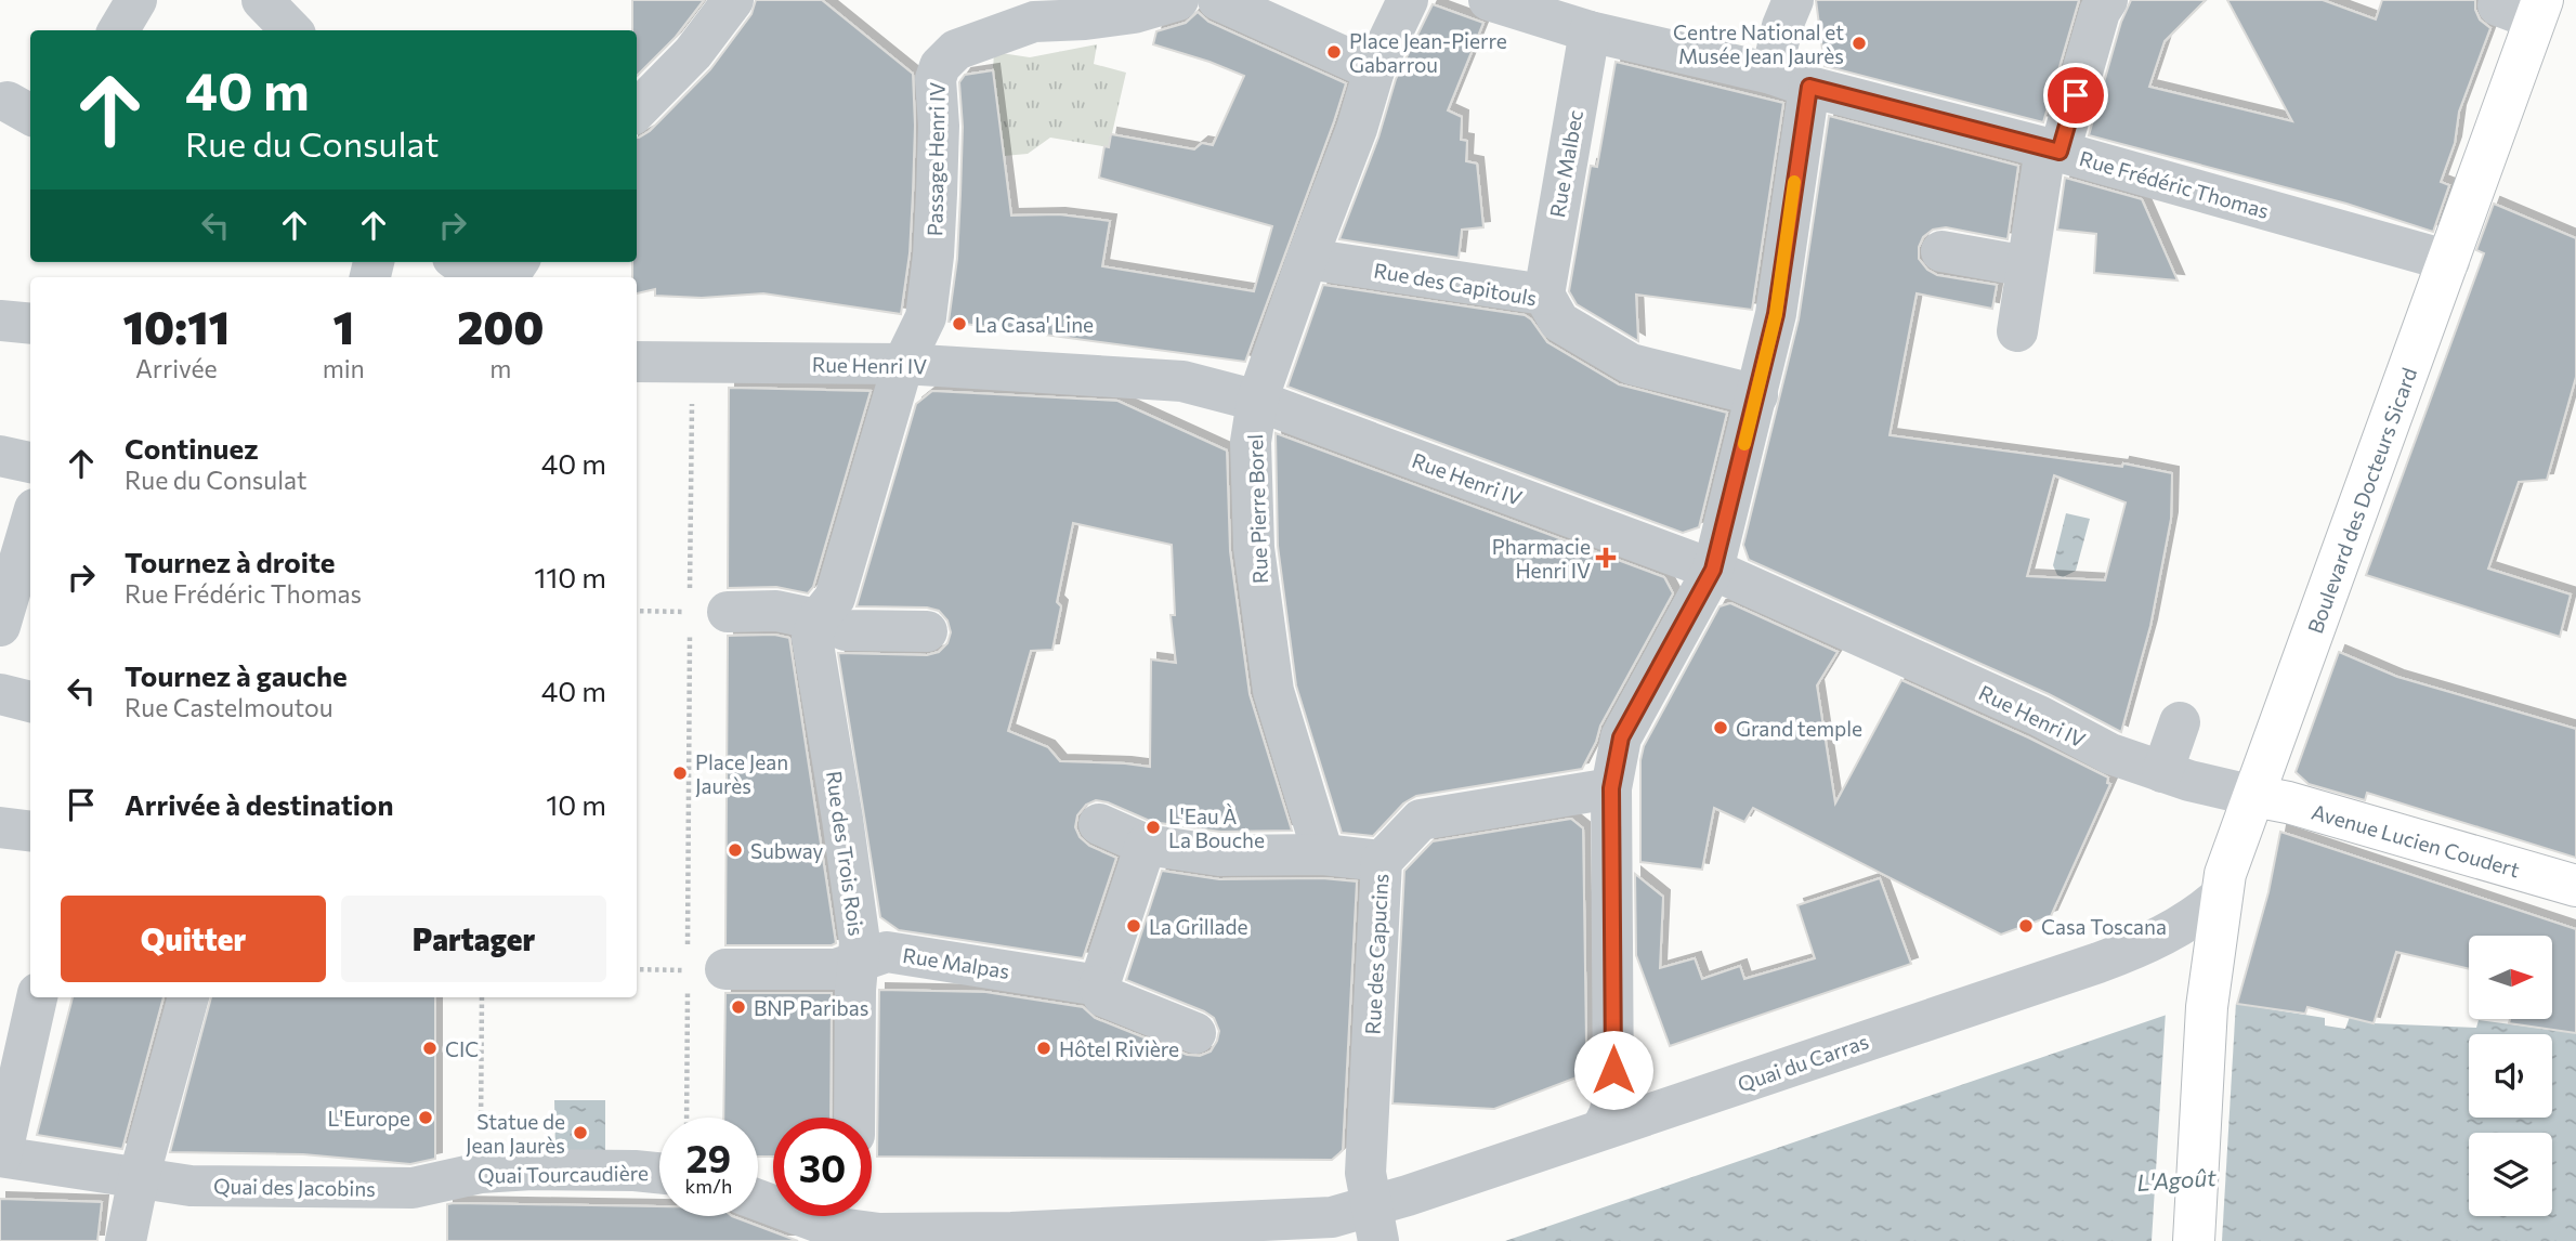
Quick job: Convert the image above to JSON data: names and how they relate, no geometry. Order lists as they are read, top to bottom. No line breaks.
{"streets":{"main road":["Boulevard des Docteurs Sicard","Avenue Lucien Coudert"],"street":["Passage Henri IV","Rue Malbec","Rue Frédéric Thomas","Rue des Capitouls","Rue Henri IV","Rue Pierre Borel","Rue des Trois Rois","Rue des Capucins","Rue Malpas","Quai du Carras","Quai Tourcaudière","Quai des Jacobins"]},"crossings":[["Passage Henri IV","Rue Henri IV"],["Passage Henri IV","Rue des Trois Rois"],["Rue Malbec","Rue Frédéric Thomas"],["Rue Malbec","Rue des Capitouls"],["Rue Frédéric Thomas","Boulevard des Docteurs Sicard"],["Rue des Capitouls","Rue Pierre Borel"],["Rue Henri IV","Boulevard des Docteurs Sicard"],["Rue Henri IV","Rue Pierre Borel"],["Rue Henri IV","Avenue Lucien Coudert"],["Rue Henri IV","Rue des Trois Rois"],["Boulevard des Docteurs Sicard","Avenue Lucien Coudert"],["Boulevard des Docteurs Sicard","Quai du Carras"],["Rue des Trois Rois","Rue Malpas"],["Rue des Capucins","Quai du Carras"],["Quai Tourcaudière","Quai des Jacobins"]],"water":["L'Agoût"],"places":{"other":["Centre National et Musée Jean Jaurès","Place Jean-Pierre Gabarrou","La Casa' Line","Grand temple","Place Jean Jaurès","L'Eau À La Bouche","Subway","La Grillade","Casa Toscana","BNP Paribas","CIC","Hôtel Rivière","L'Europe","Statue de Jean Jaurès"],"health":["Pharmacie Henri IV"]},"north":"right","page":{"turn":["40 m","Rue du Consulat"],"eta":["10:11","Arrivée","1","min","200","m"],"list":[{"name":"Continuez","note":"Rue du Consulat","value":"40 m"},{"name":"Tournez à droite","note":"Rue Frédéric Thomas","value":"110 m"},{"name":"Tournez à gauche","note":"Rue Castelmoutou","value":"40 m"},{"name":"Arrivée à destination","value":"10 m"}],"buttons":["Quitter","Partager"],"speed":"29 km/h","limit":"30"}}
